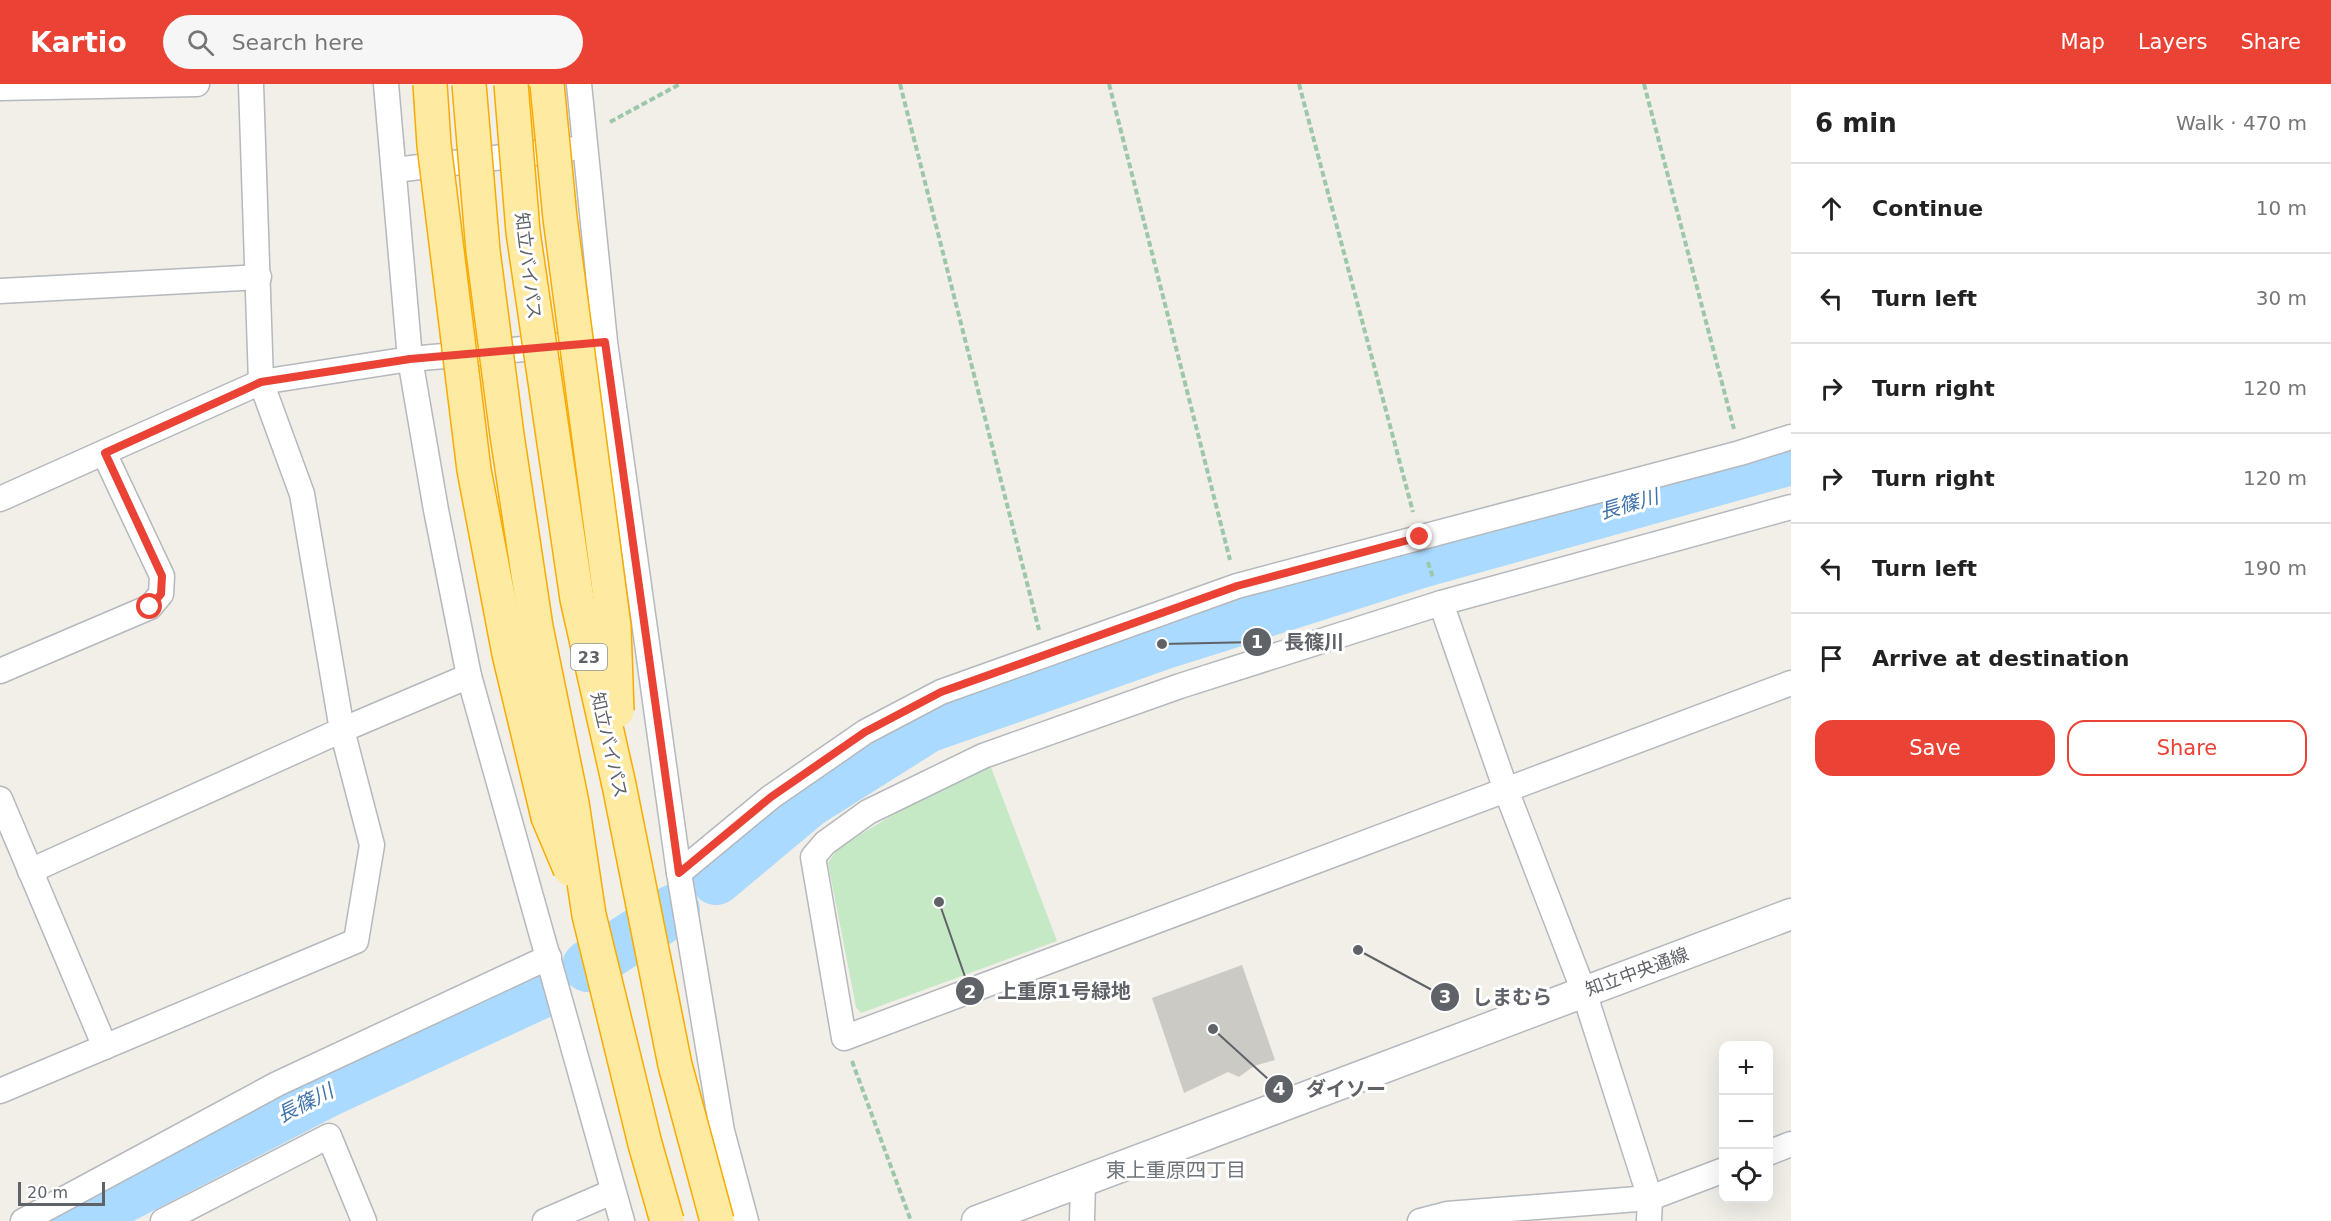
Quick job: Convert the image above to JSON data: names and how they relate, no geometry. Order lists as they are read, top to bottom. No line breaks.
{"streets":{"highway":["知立バイパス","23"],"street":["知立中央通線"]},"districts":["東上重原四丁目"],"water":["長篠川"],"places":["長篠川","上重原1号緑地","しまむら","ダイソー"],"scale_bar":"20 m","page":{"header":"Kartio","search":"Search here","nav":["Map","Layers","Share"],"heading":["6 min","Walk · 470 m"],"list":[["Continue","10 m"],["Turn left","30 m"],["Turn right","120 m"],["Turn right","120 m"],["Turn left","190 m"],"Arrive at destination"],"buttons":["Save","Share"],"map_buttons":["+","−"],"scale":"20 m"}}
